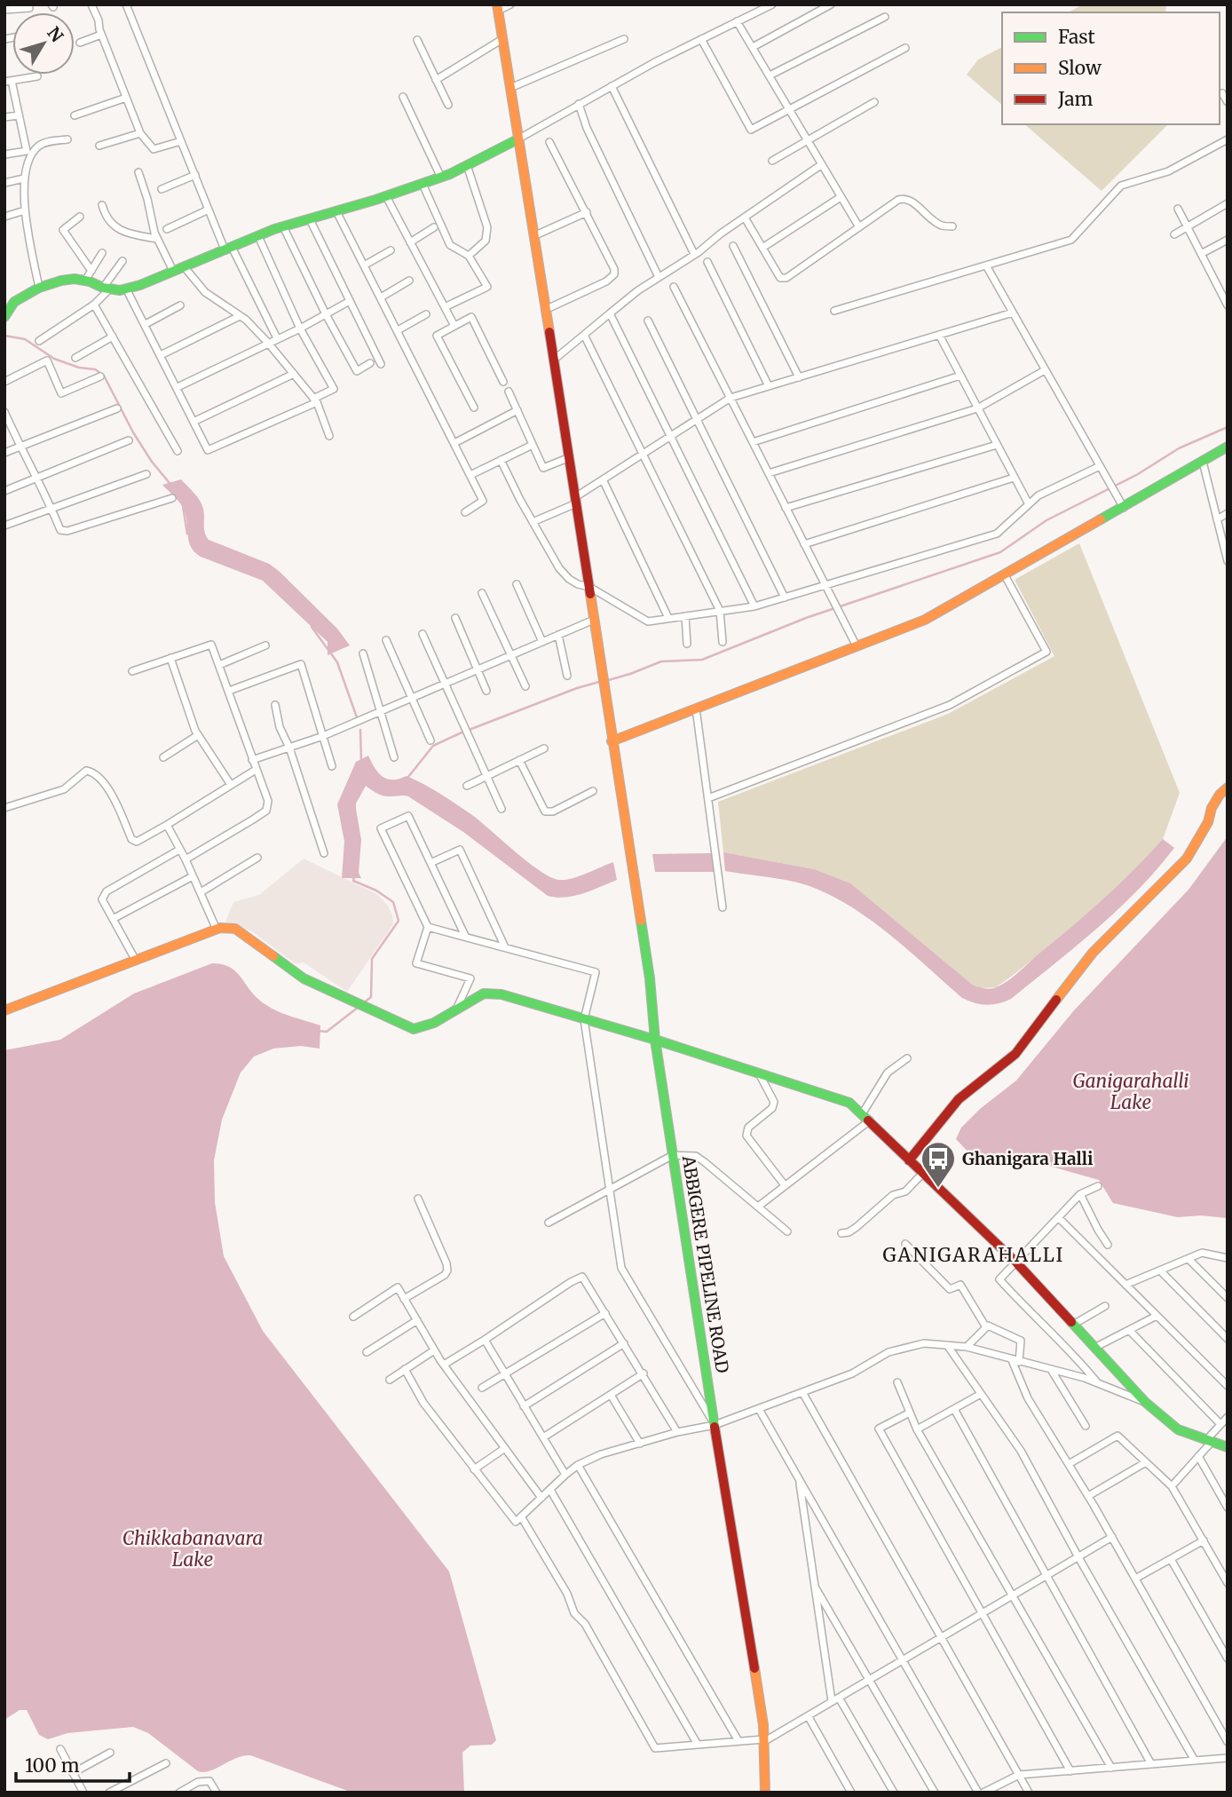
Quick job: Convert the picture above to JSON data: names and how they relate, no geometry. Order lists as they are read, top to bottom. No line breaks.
{"streets":{"street":["ABBIGERE PIPELINE ROAD"]},"districts":["GANIGARAHALLI"],"water":["Ganigarahalli Lake","Chikkabanavara Lake"],"places":{"bus stop":["Ghanigara Halli"]},"legend":["Fast","Slow","Jam"],"scale_bar":"100 m","north":"top right"}
